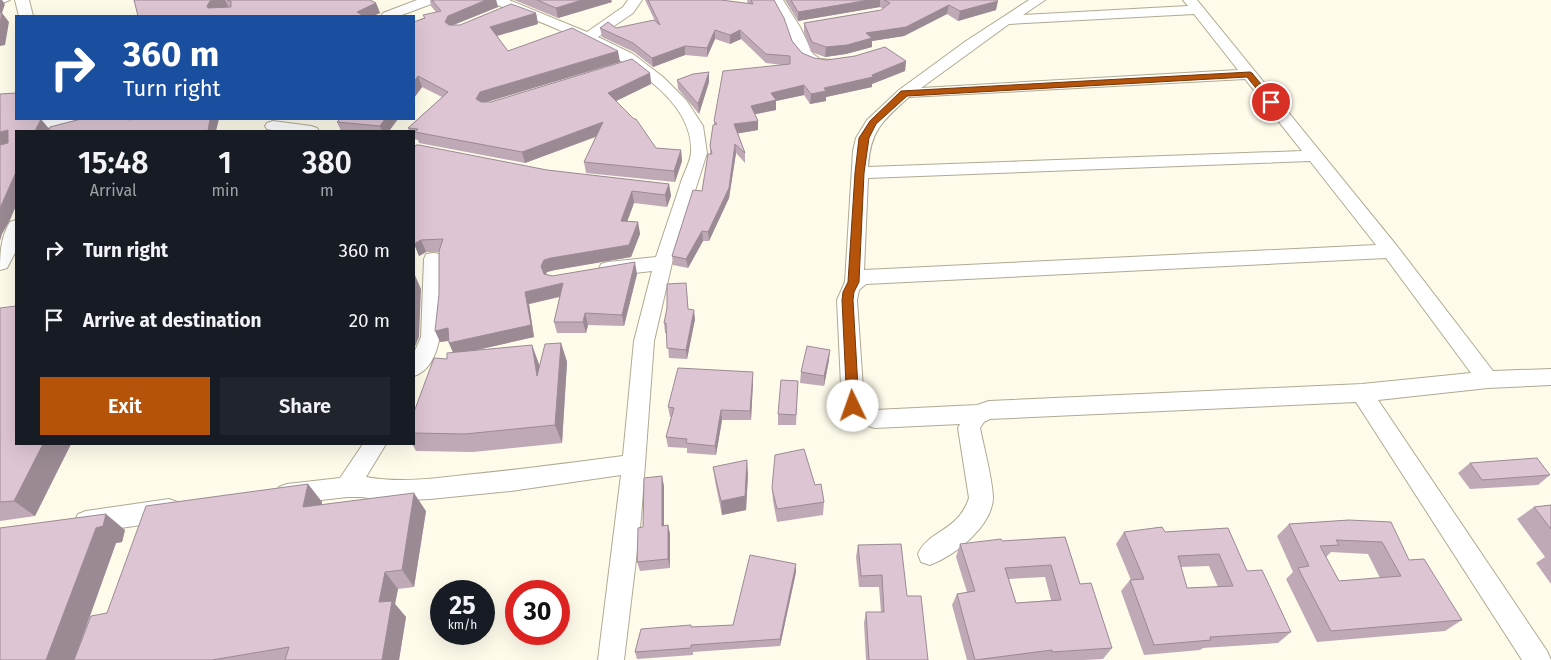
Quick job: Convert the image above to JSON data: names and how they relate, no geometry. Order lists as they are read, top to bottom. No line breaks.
{"page":{"turn":["360 m","Turn right"],"eta":["15:48","Arrival","1","min","380","m"],"list":[{"name":"Turn right","value":"360 m"},{"name":"Arrive at destination","value":"20 m"}],"buttons":["Exit","Share"],"speed":"25 km/h","limit":"30"}}
